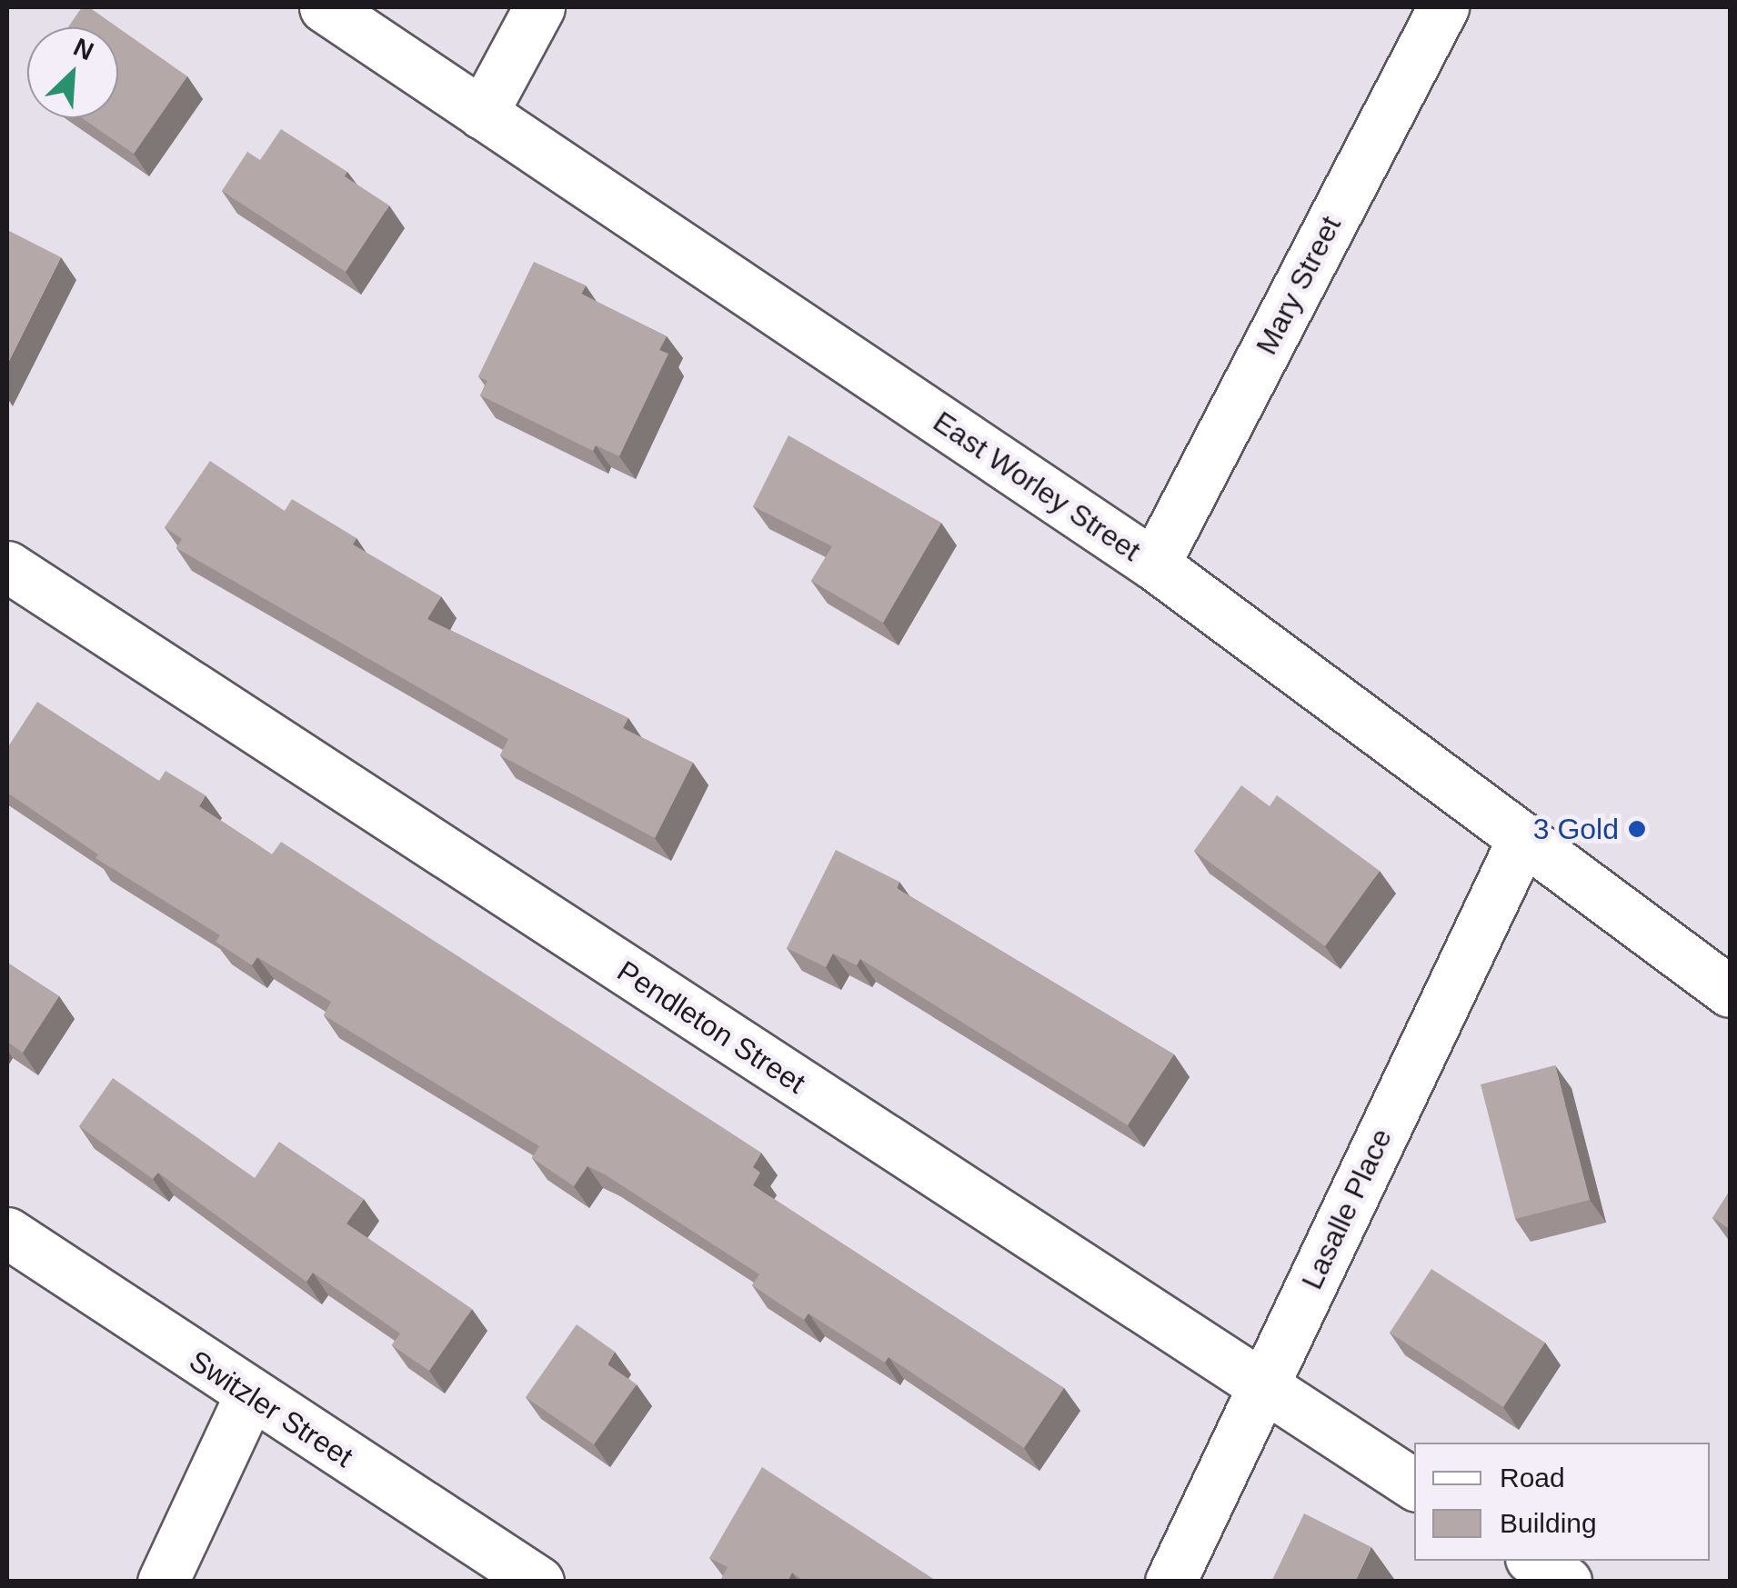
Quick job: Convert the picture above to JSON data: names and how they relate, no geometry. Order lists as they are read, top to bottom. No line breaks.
{"streets":{"street":["Mary Street","East Worley Street","Pendleton Street","Lasalle Place","Switzler Street"]},"crossings":[["Mary Street","East Worley Street"],["East Worley Street","Lasalle Place"],["Pendleton Street","Lasalle Place"]],"places":["3 Gold"],"legend":["Road","Building"],"north":"top right"}
